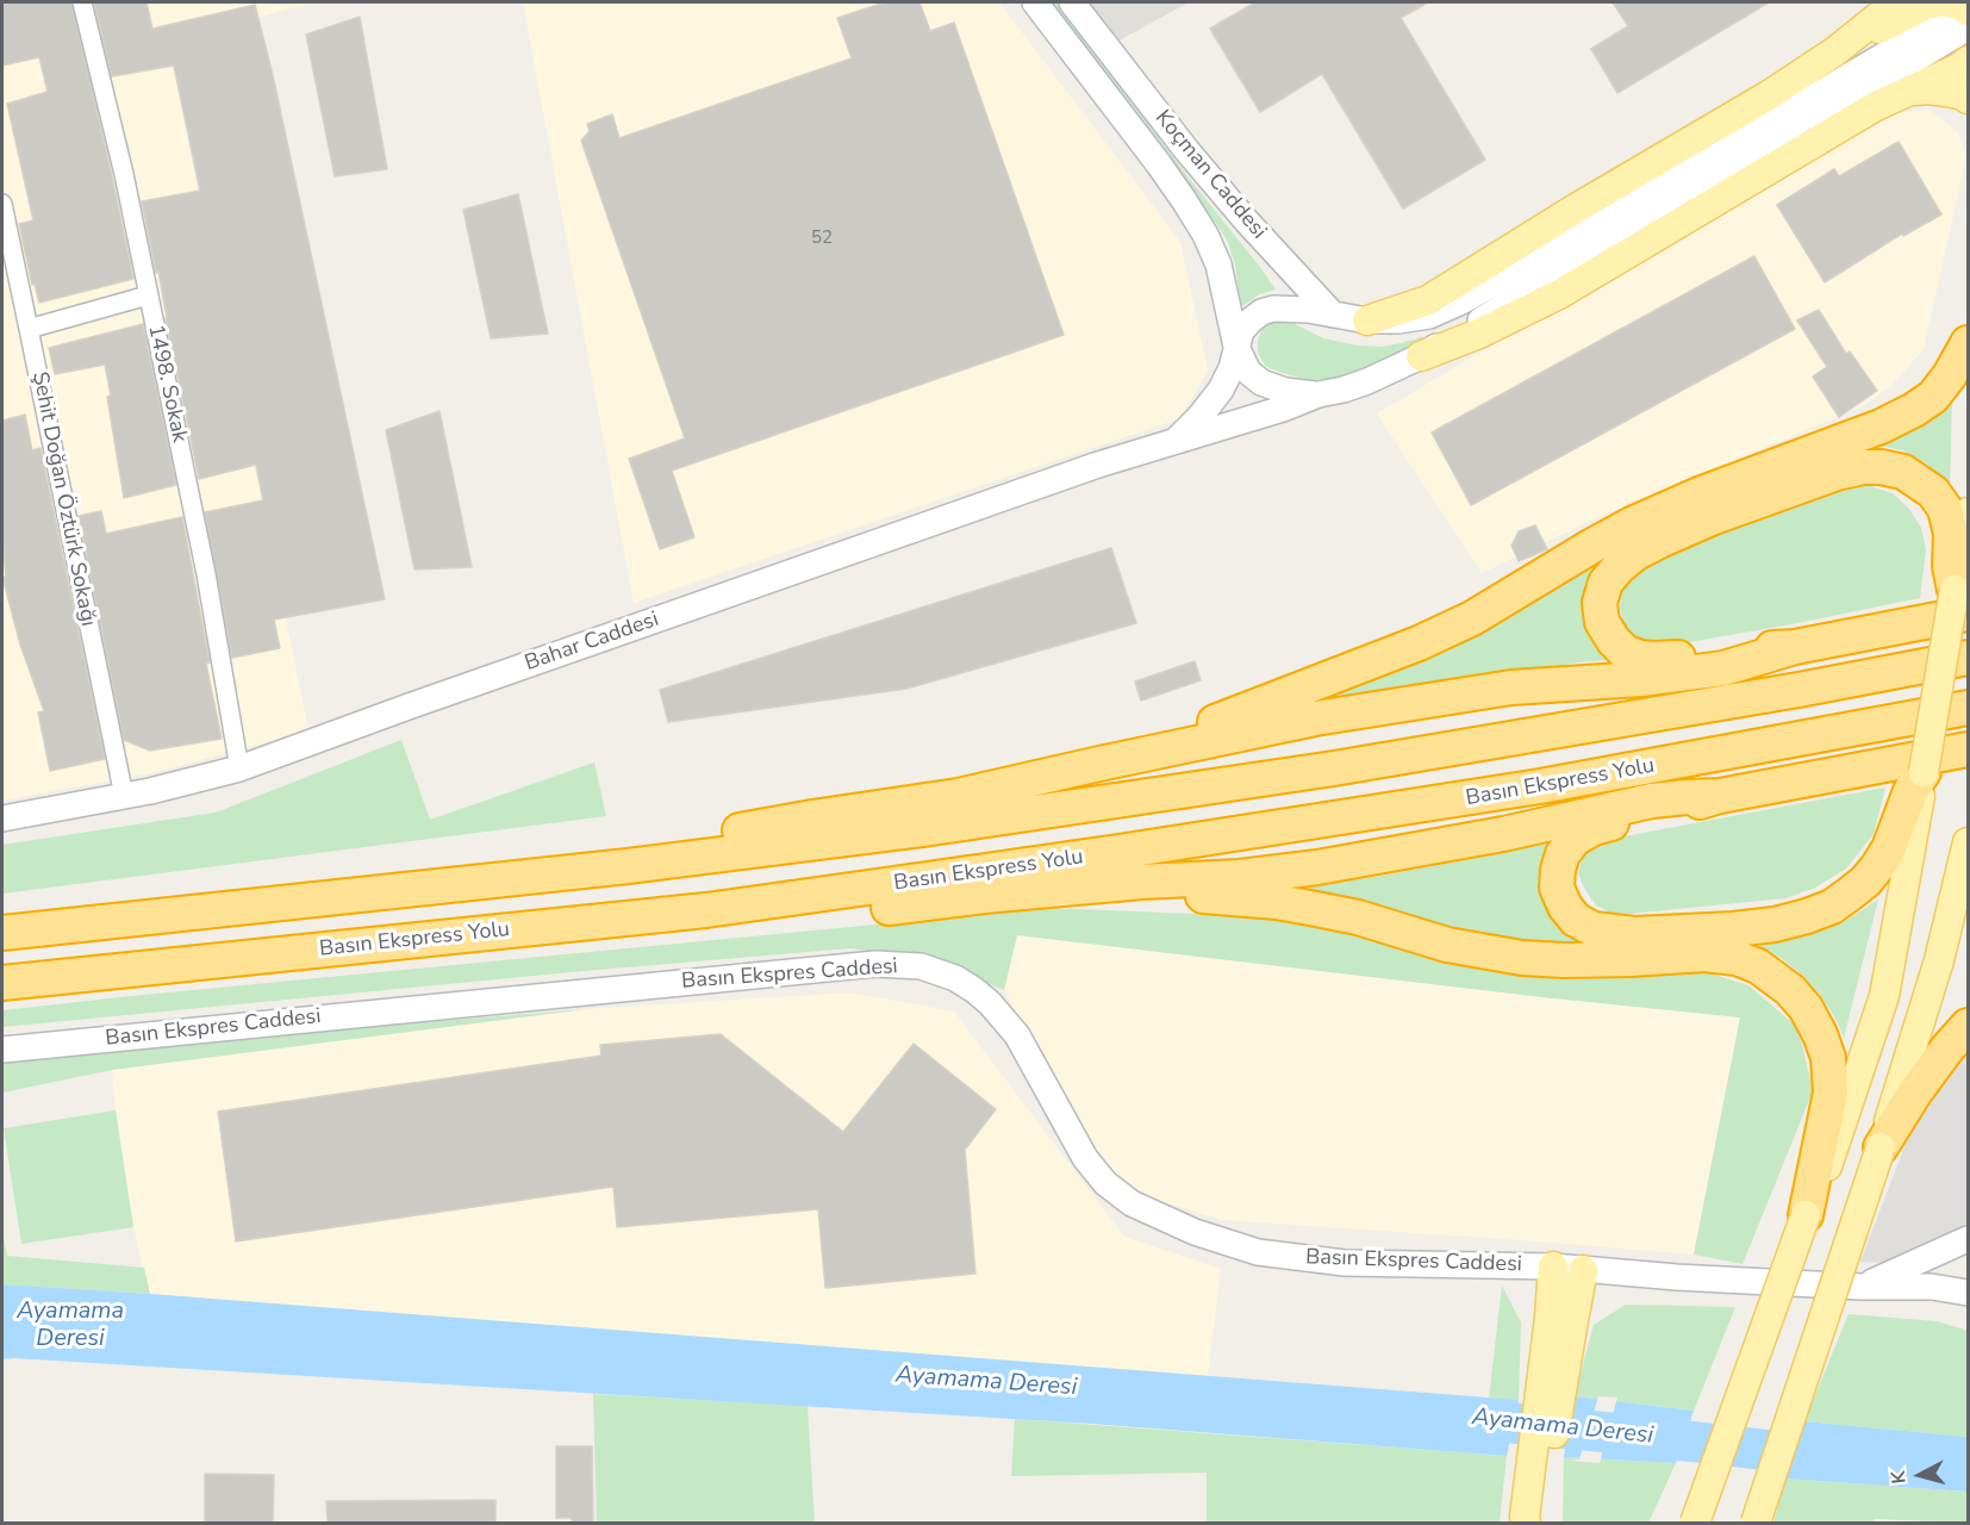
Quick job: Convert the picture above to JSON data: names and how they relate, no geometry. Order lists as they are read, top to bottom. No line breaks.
{"streets":{"highway":["Basın Ekspress Yolu"],"main road":["Koçman Caddesi","Bahar Caddesi","Basın Ekspres Caddesi"],"street":["1498. Sokak","Şehit Doğan Öztürk Sokağı"]},"crossings":[["1498. Sokak","Bahar Caddesi"],["Şehit Doğan Öztürk Sokağı","Bahar Caddesi"]],"water":["Ayamama Deresi"],"house_numbers":["52"],"north":"left"}
